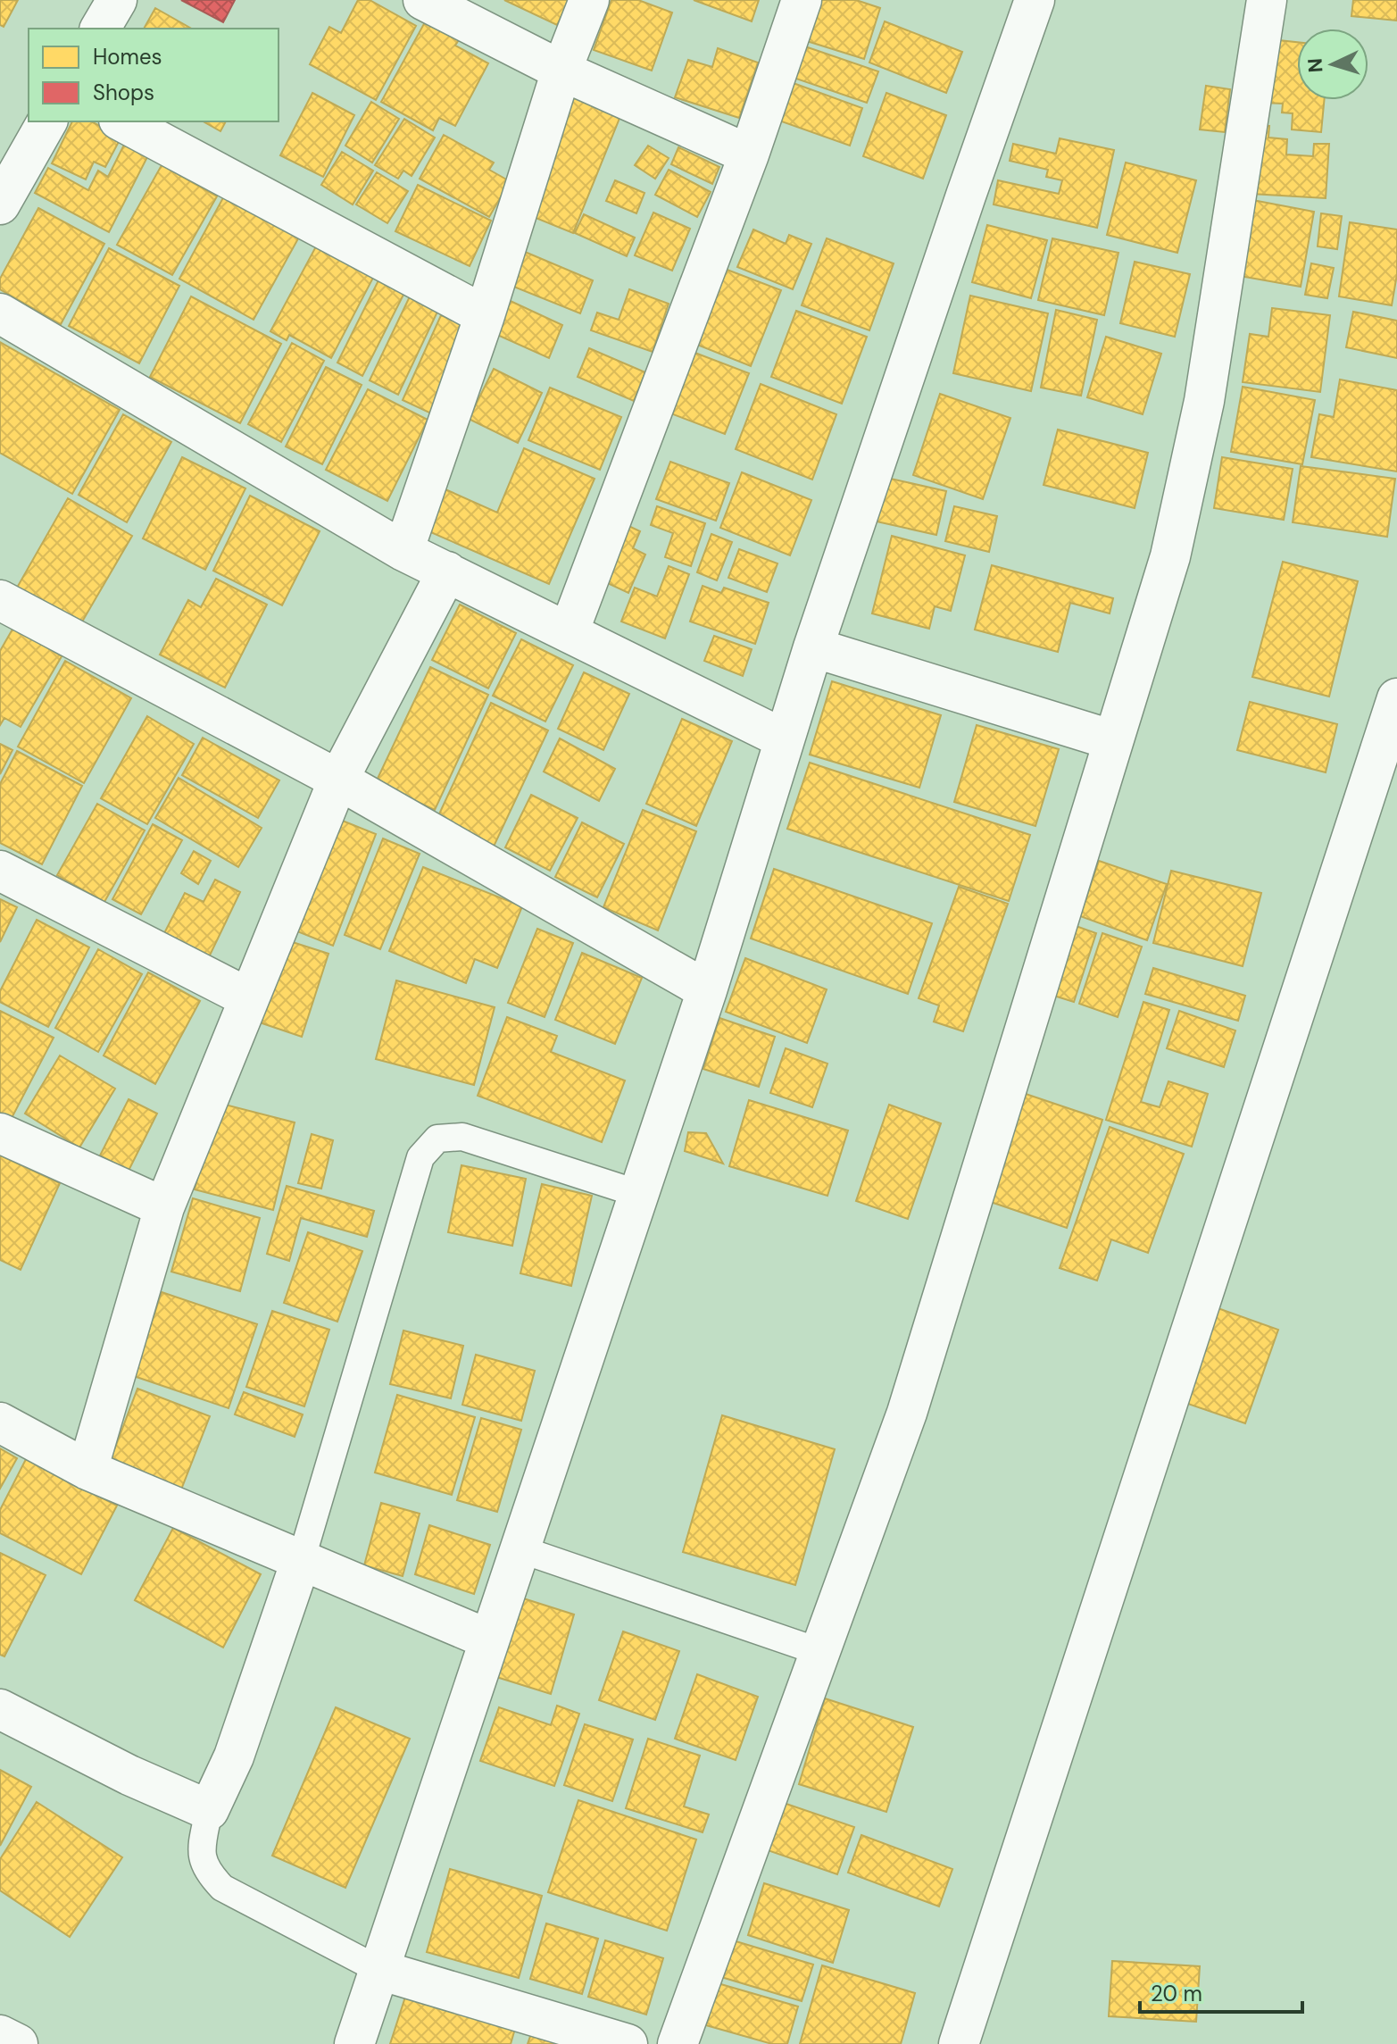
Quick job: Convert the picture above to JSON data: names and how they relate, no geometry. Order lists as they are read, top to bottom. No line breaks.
{"legend":["Homes","Shops"],"scale_bar":"20 m","north":"left"}
